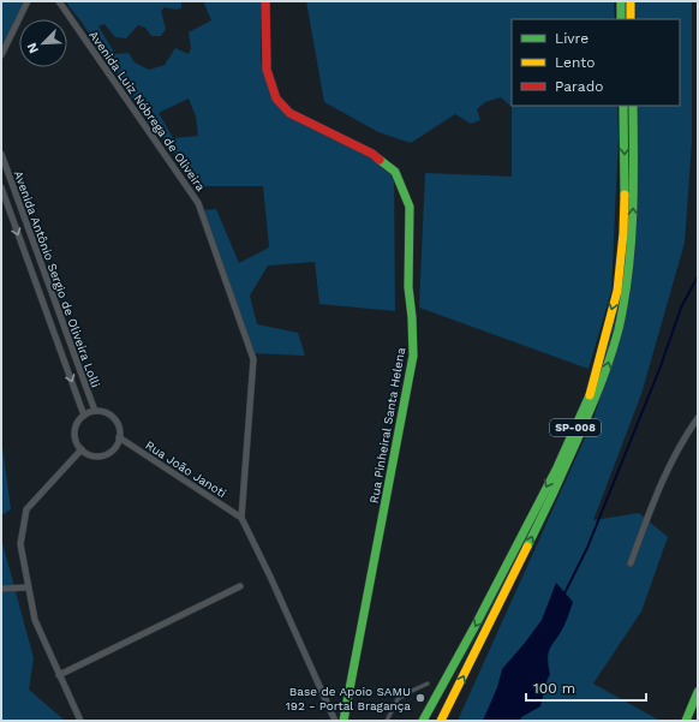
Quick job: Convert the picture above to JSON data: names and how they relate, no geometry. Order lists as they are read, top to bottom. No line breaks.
{"streets":{"main road":["Rua Pinheiral Santa Helena","SP-008"],"street":["Avenida Luiz Nóbrega de Oliveira","Avenida Antônio Sergio de Oliveira Lolli","Rua João Janoti"]},"crossings":[["Avenida Luiz Nóbrega de Oliveira","Rua João Janoti"],["Avenida Antônio Sergio de Oliveira Lolli","Rua João Janoti"]],"places":["Base de Apoio SAMU 192 - Portal Bragança"],"legend":["Livre","Lento","Parado"],"scale_bar":"100 m","north":"bottom left"}
